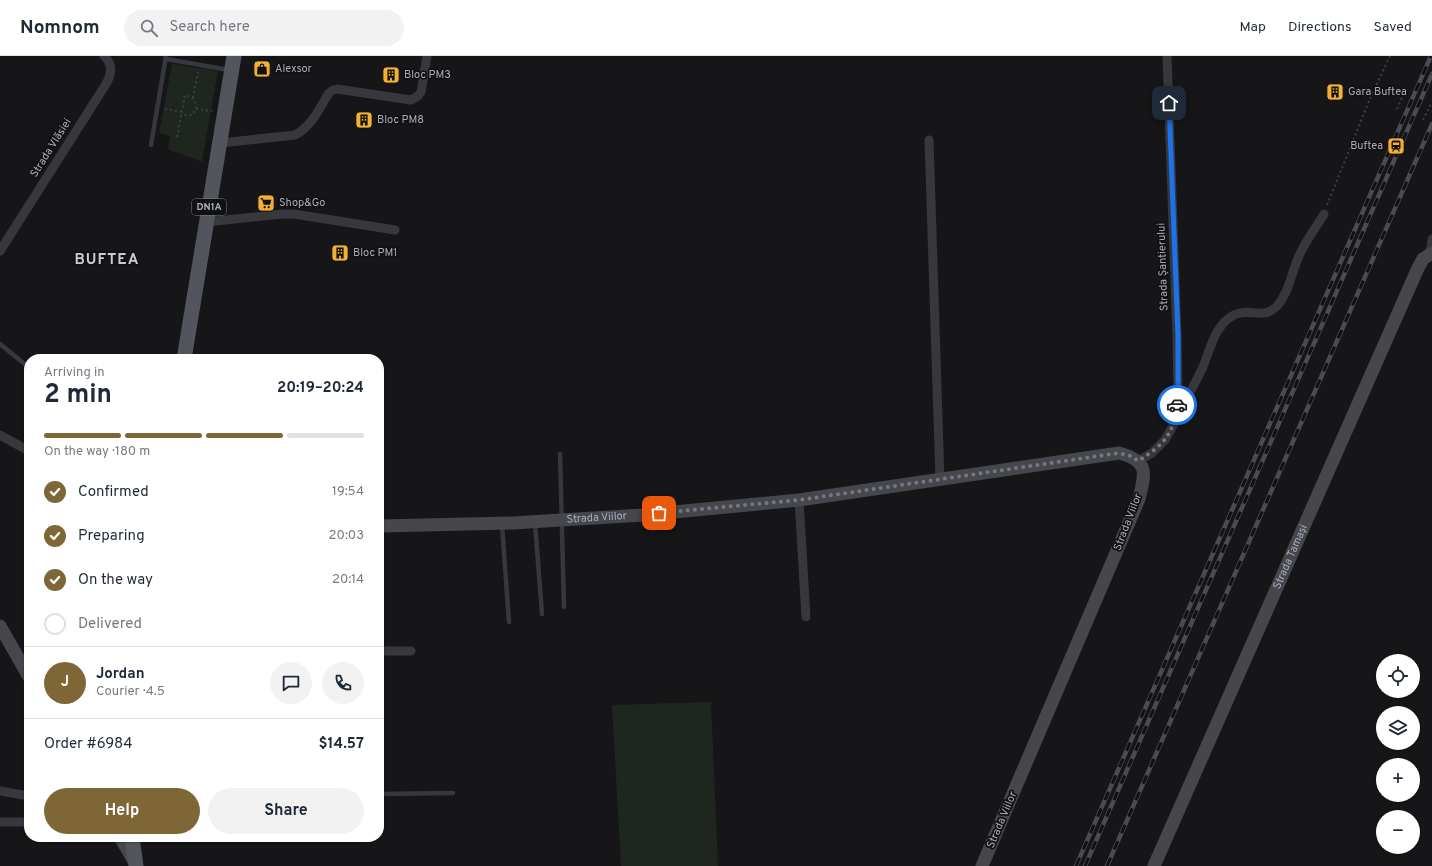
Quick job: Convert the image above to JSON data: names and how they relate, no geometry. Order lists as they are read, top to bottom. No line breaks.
{"streets":{"main road":["DN1A","Strada Viilor","Strada Tamași"],"street":["Strada Vlăsiei","Strada Șantierului"]},"crossings":[["Strada Șantierului","Strada Viilor"]],"districts":["BUFTEA"],"places":{"shop":["Alexsor"],"building":["Bloc PM3","Gara Buftea","Bloc PM8","Bloc PM1"],"station":["Buftea"],"supermarket":["Shop&Go"]},"page":{"header":"Nomnom","search":"Search here","nav":["Map","Directions","Saved"],"heading":["2 min","Arriving in","20:19–20:24"],"panel":["Jordan","Courier · 4.5","Order #6984","$14.57"],"bar":"On the way · 180 m","list":[["Confirmed","19:54"],["Preparing","20:03"],["On the way","20:14"],"Delivered"],"map_buttons":["+","−"],"round":"J","buttons":["Help","Share"]}}
